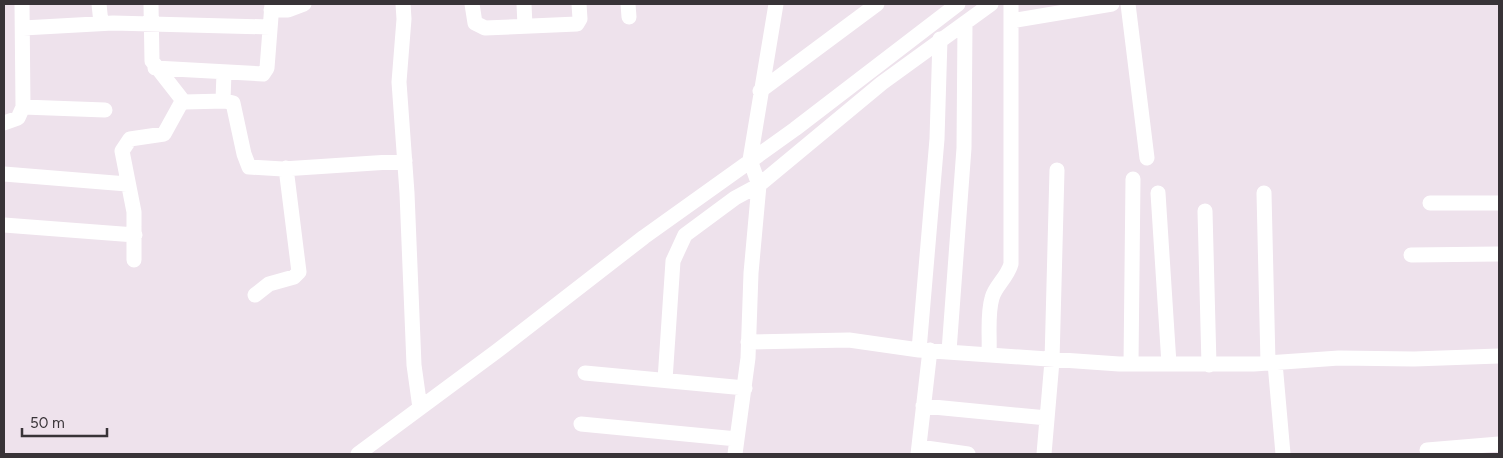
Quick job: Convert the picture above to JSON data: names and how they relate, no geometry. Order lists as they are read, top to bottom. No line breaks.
{"scale_bar":"50 m"}
